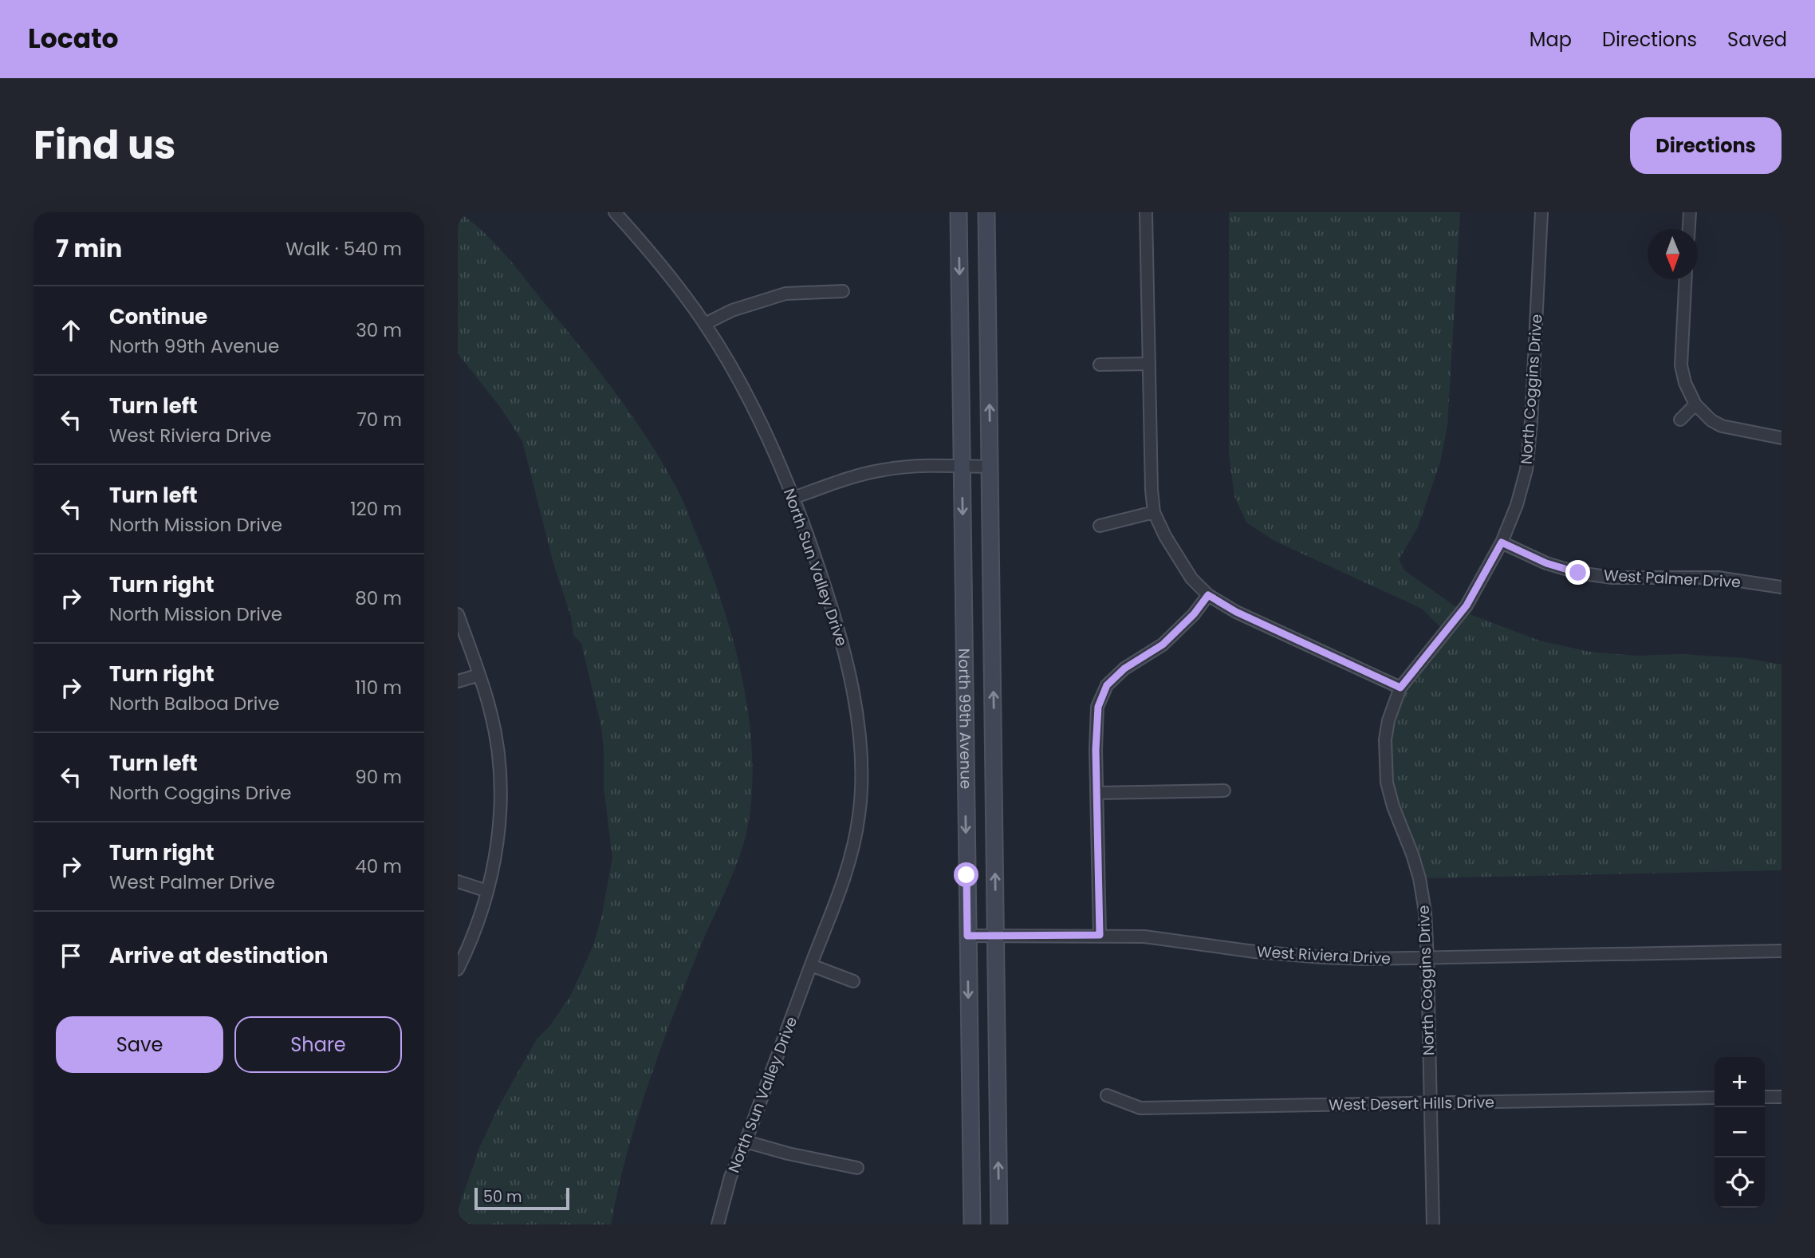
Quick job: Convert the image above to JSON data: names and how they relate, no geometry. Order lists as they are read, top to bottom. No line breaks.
{"streets":{"main road":["North 99th Avenue"],"street":["North Coggins Drive","North Sun Valley Drive","West Palmer Drive","West Riviera Drive","West Desert Hills Drive"]},"crossings":[["North Coggins Drive","West Palmer Drive"],["North Coggins Drive","West Riviera Drive"],["North Coggins Drive","West Desert Hills Drive"],["North 99th Avenue","West Riviera Drive"]],"scale_bar":"50 m","north":"bottom","page":{"header":"Locato","nav":["Map","Directions","Saved"],"title":"Find us","buttons":["Directions",["Save","Share"]],"heading":["7 min","Walk · 540 m"],"list":[["Continue","North 99th Avenue","30 m"],["Turn left","West Riviera Drive","70 m"],["Turn left","North Mission Drive","120 m"],["Turn right","North Mission Drive","80 m"],["Turn right","North Balboa Drive","110 m"],["Turn left","North Coggins Drive","90 m"],["Turn right","West Palmer Drive","40 m"],"Arrive at destination"],"map_buttons":["+","−"],"scale":"50 m"}}
